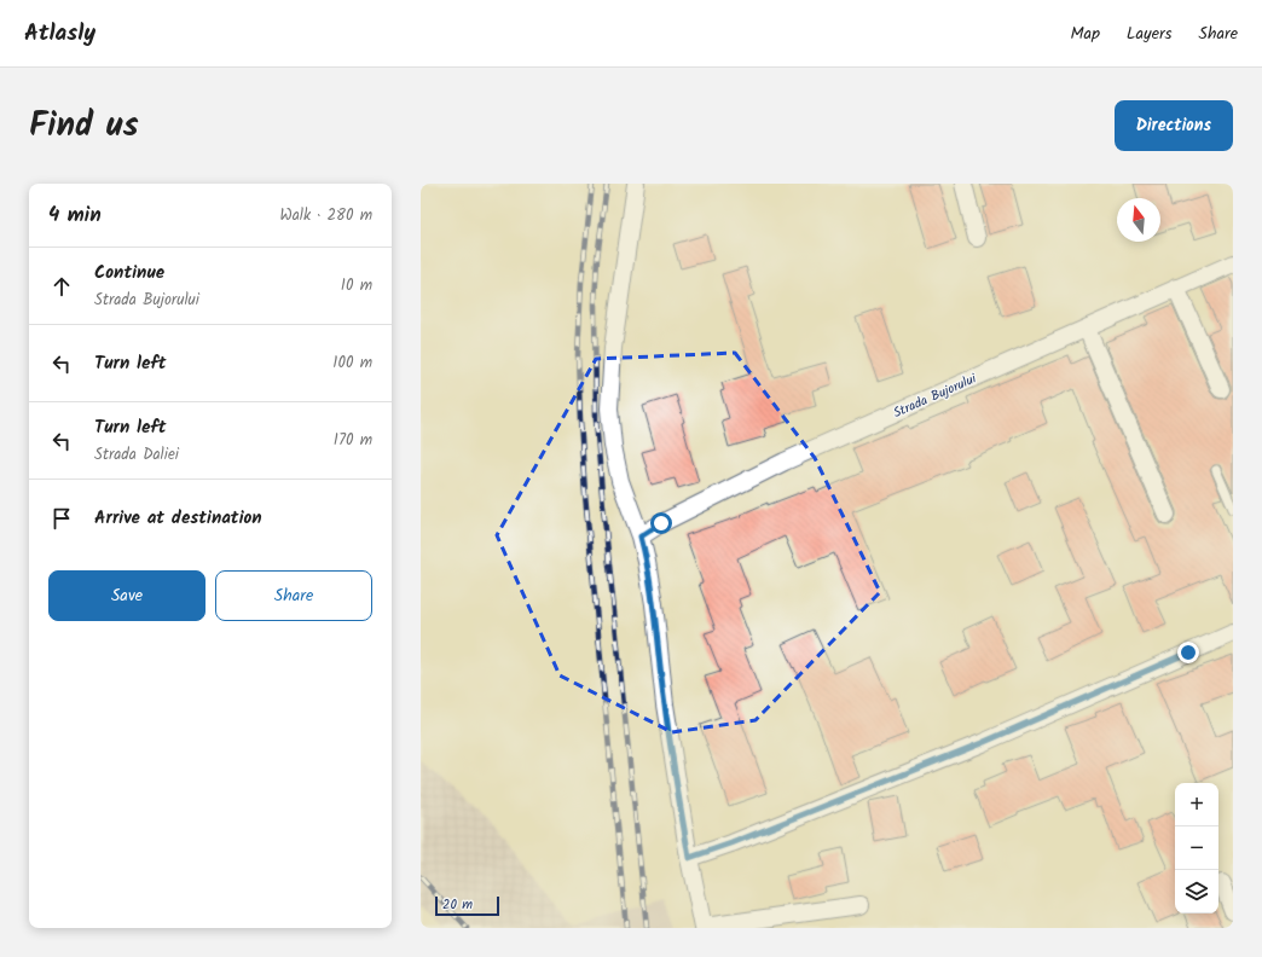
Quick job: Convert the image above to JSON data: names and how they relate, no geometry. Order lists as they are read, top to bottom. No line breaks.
{"streets":{"street":["Strada Bujorului"]},"scale_bar":"20 m","north":"top","page":{"header":"Atlasly","nav":["Map","Layers","Share"],"title":"Find us","buttons":["Directions",["Save","Share"]],"heading":["4 min","Walk · 280 m"],"list":[["Continue","Strada Bujorului","10 m"],["Turn left","100 m"],["Turn left","Strada Daliei","170 m"],"Arrive at destination"],"map_buttons":["+","−"],"scale":"20 m"}}
